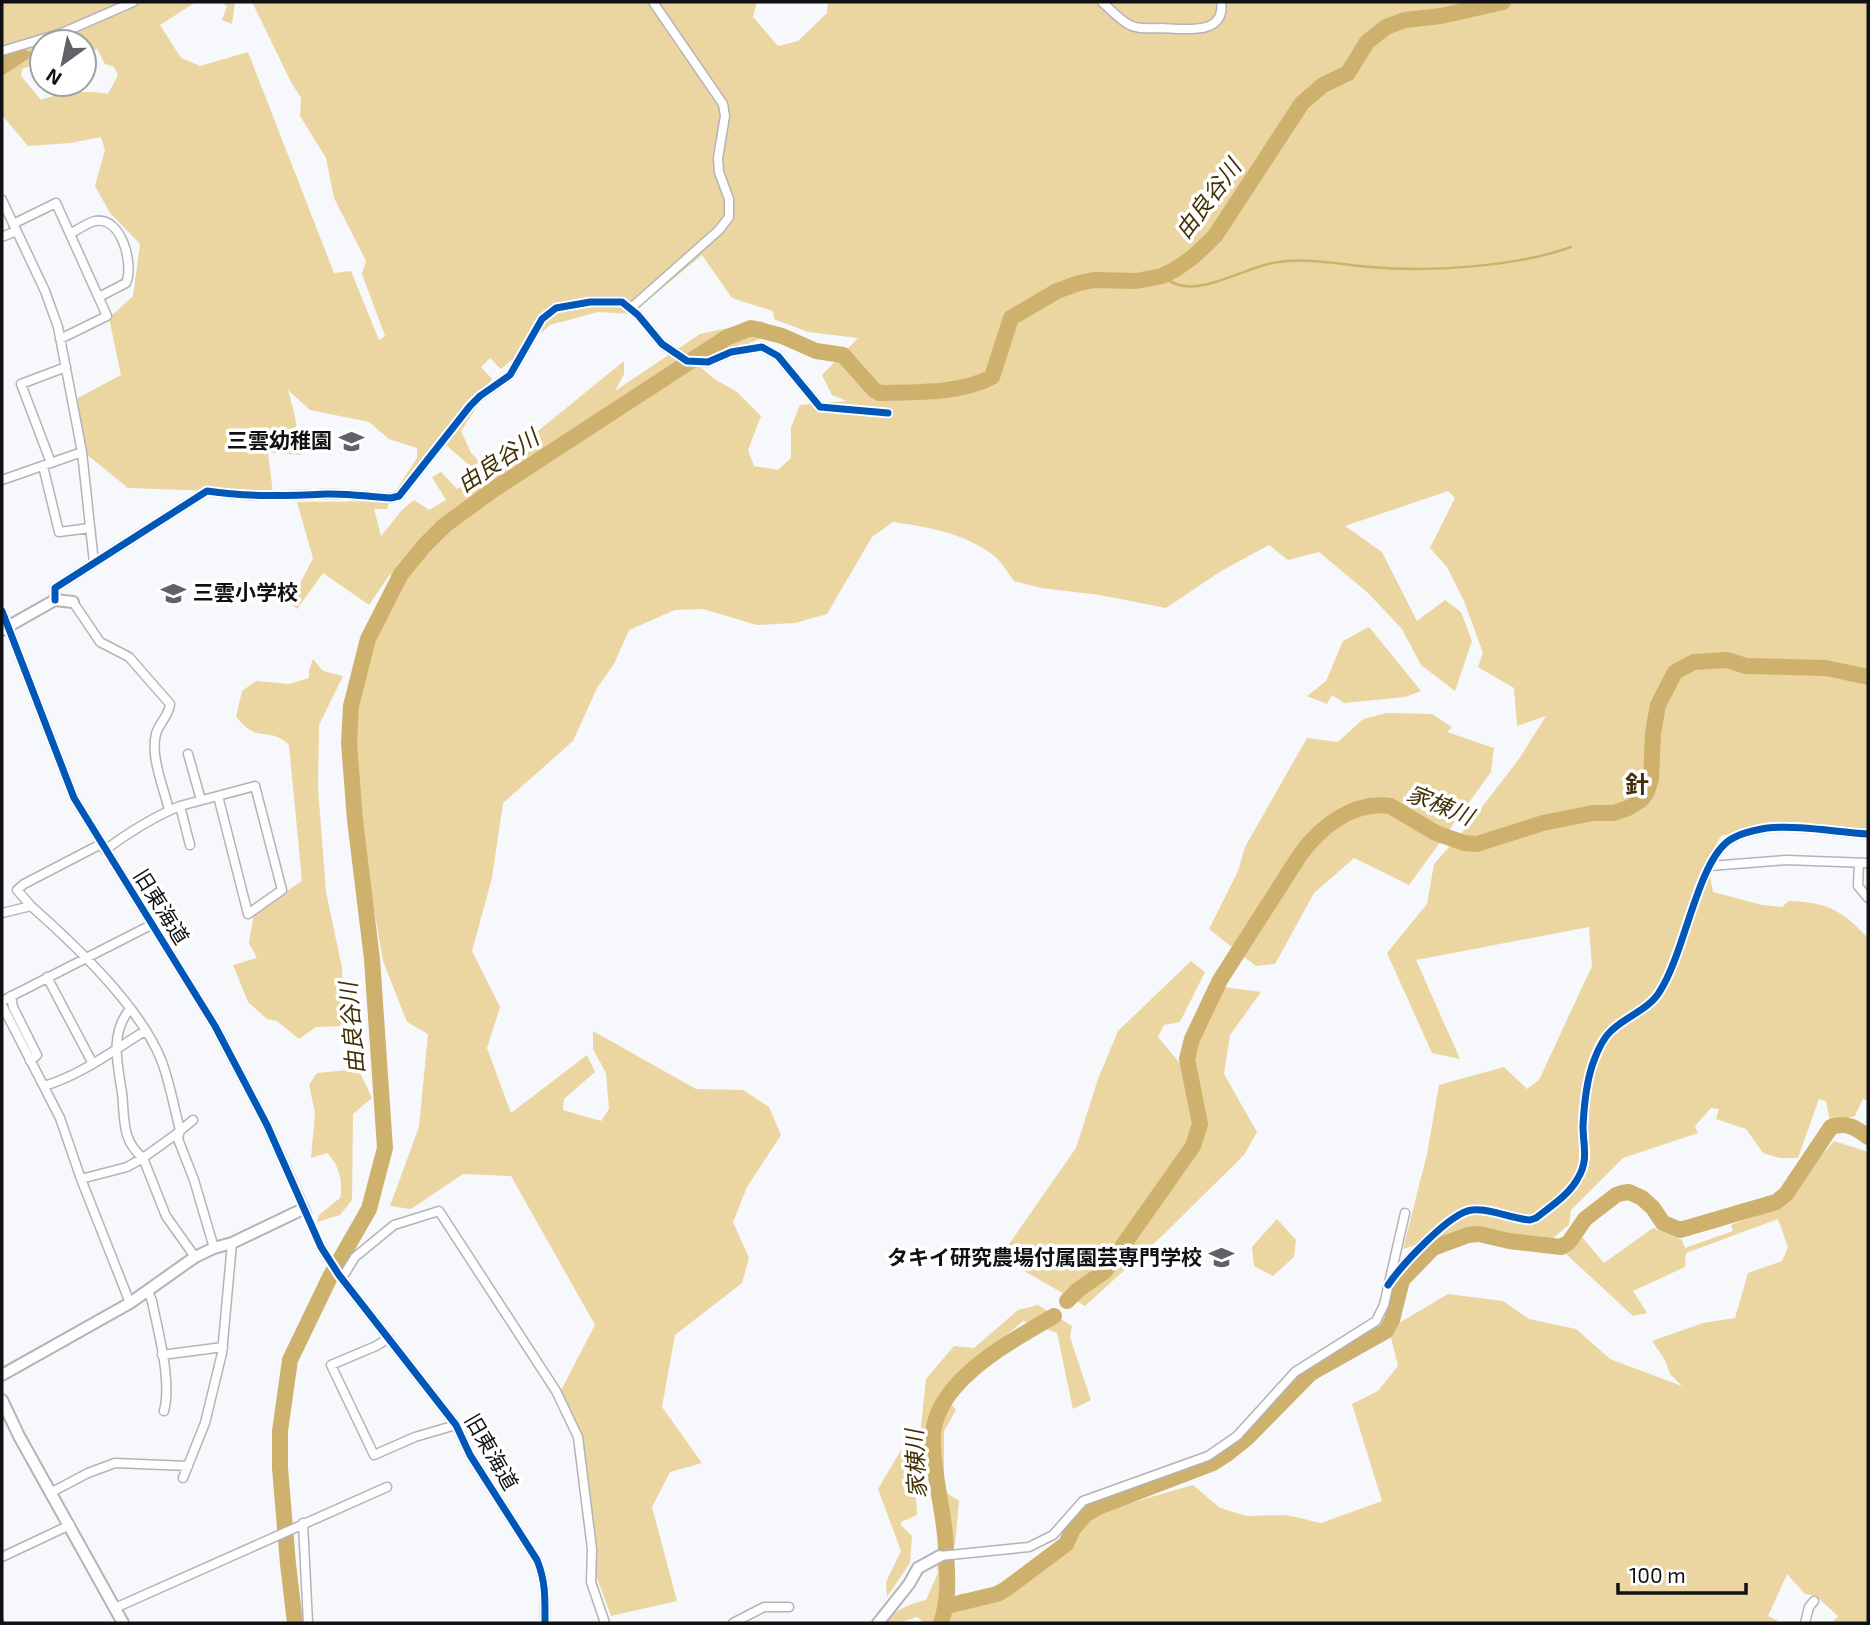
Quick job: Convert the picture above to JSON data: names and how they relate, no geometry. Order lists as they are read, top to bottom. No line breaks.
{"streets":{"street":["旧東海道"]},"districts":["針"],"water":["由良谷川","家棟川"],"places":{"school or university":["三雲幼稚園","三雲小学校","タキイ研究農場付属園芸専門学校"]},"scale_bar":"100 m","north":"bottom left"}
